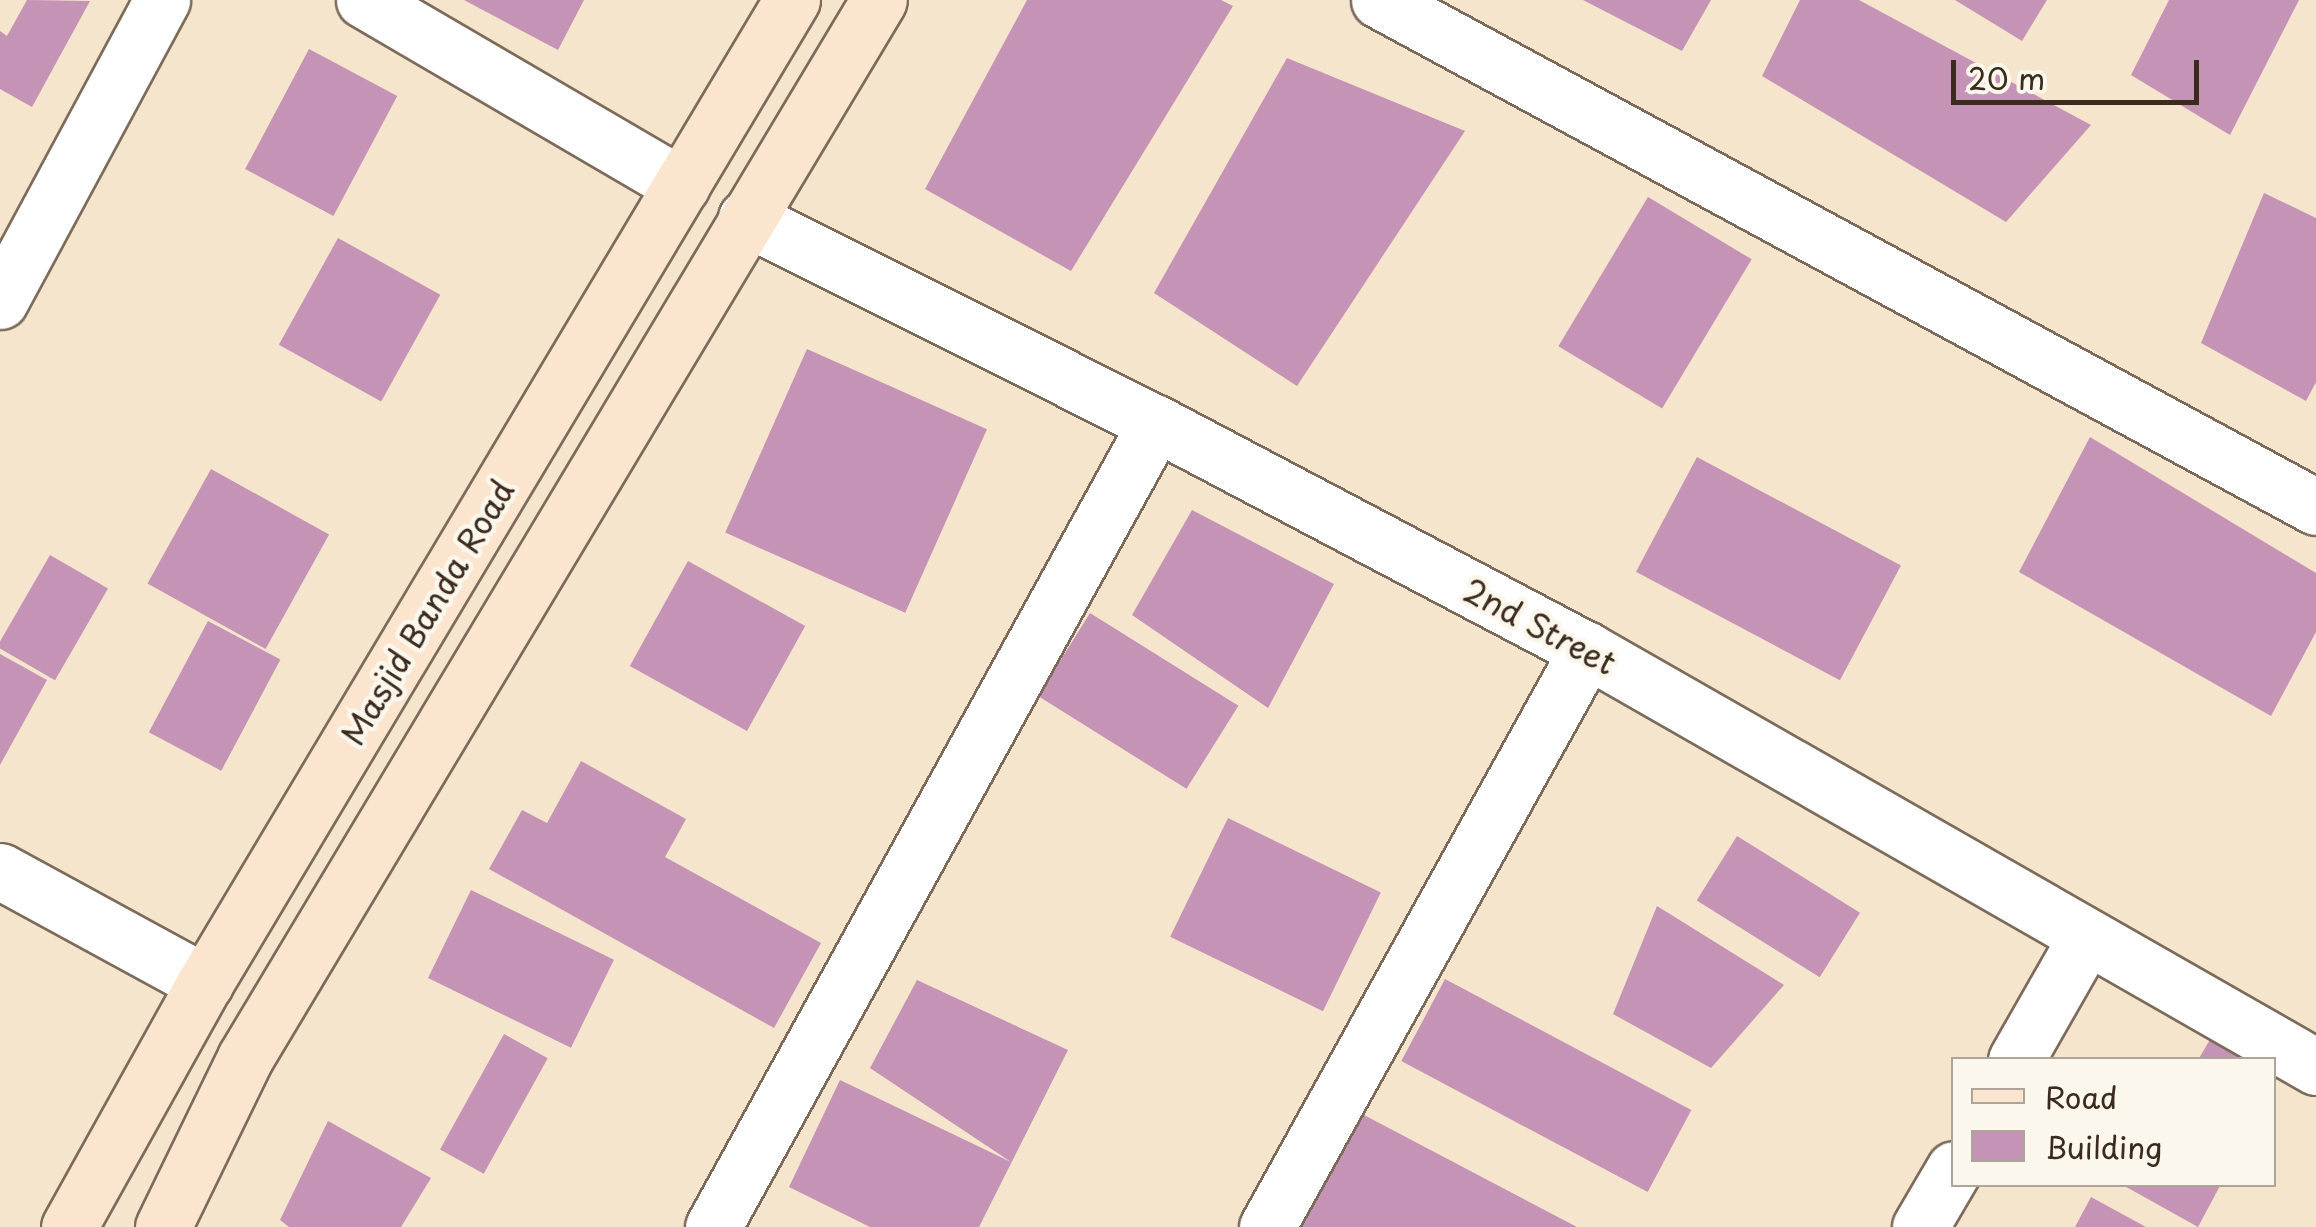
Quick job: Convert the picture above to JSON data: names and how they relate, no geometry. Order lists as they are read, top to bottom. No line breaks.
{"streets":{"main road":["Masjid Banda Road"],"street":["2nd Street"]},"legend":["Road","Building"],"scale_bar":"20 m"}
